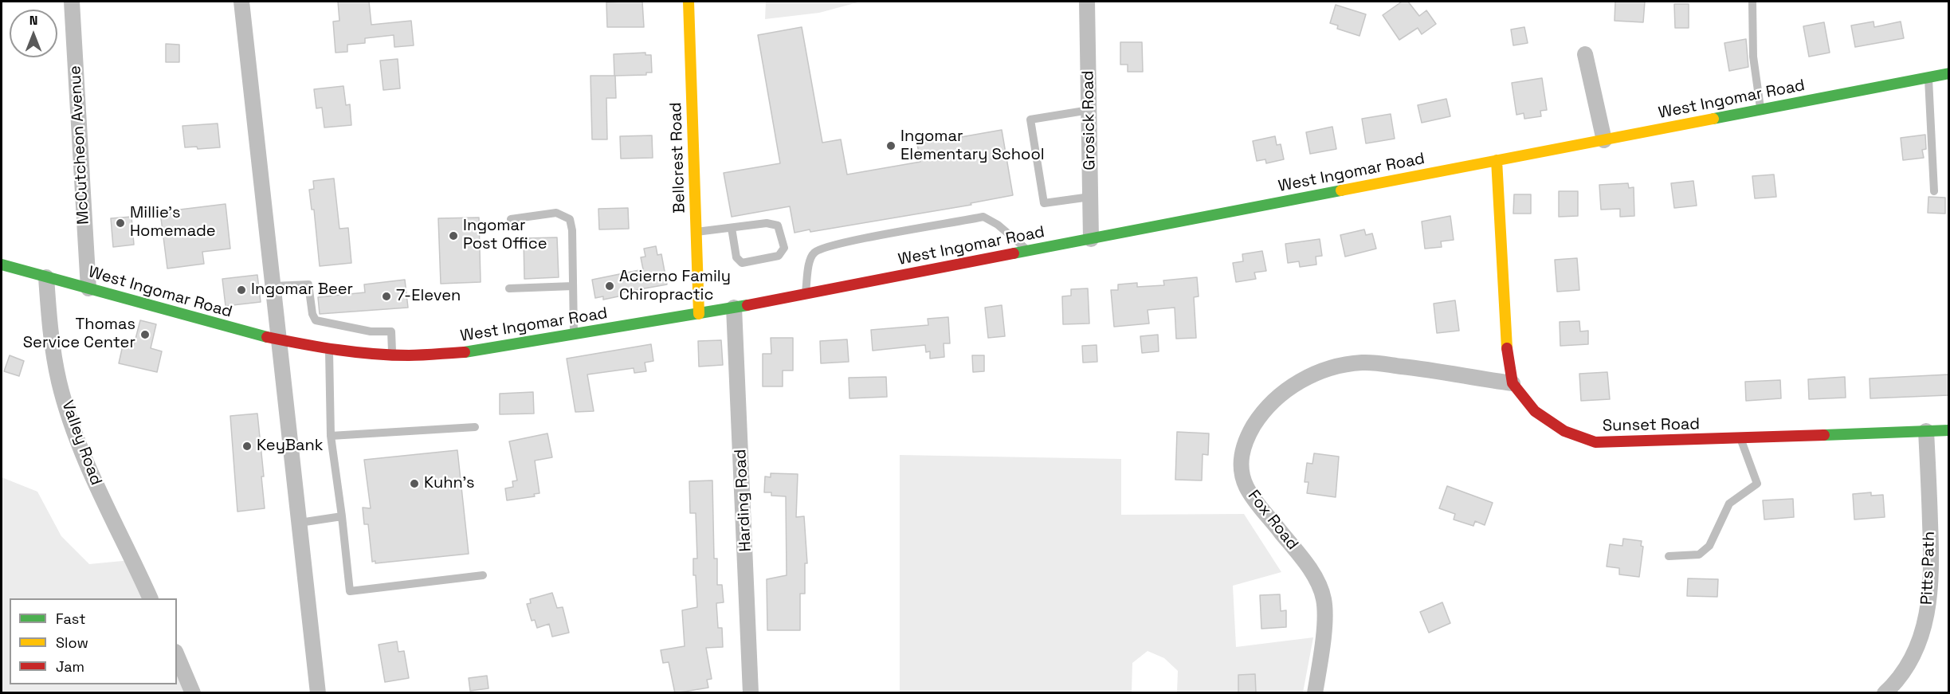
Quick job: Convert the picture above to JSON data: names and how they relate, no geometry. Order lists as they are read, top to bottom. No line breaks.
{"streets":{"main road":["West Ingomar Road","Bellcrest Road","Sunset Road"],"street":["Grosick Road","McCutcheon Avenue","Valley Road","Harding Road","Fox Road","Pitts Path"]},"crossings":[["West Ingomar Road","Grosick Road"],["West Ingomar Road","McCutcheon Avenue"],["West Ingomar Road","Bellcrest Road"],["West Ingomar Road","Sunset Road"],["West Ingomar Road","Valley Road"],["West Ingomar Road","Harding Road"],["Sunset Road","Fox Road"],["Sunset Road","Pitts Path"]],"places":["Ingomar Elementary School","Millie's Homemade","Ingomar Post Office","Acierno Family Chiropractic","Ingomar Beer","7-Eleven","Thomas Service Center","KeyBank","Kuhn's"],"legend":["Fast","Slow","Jam"],"north":"top"}
